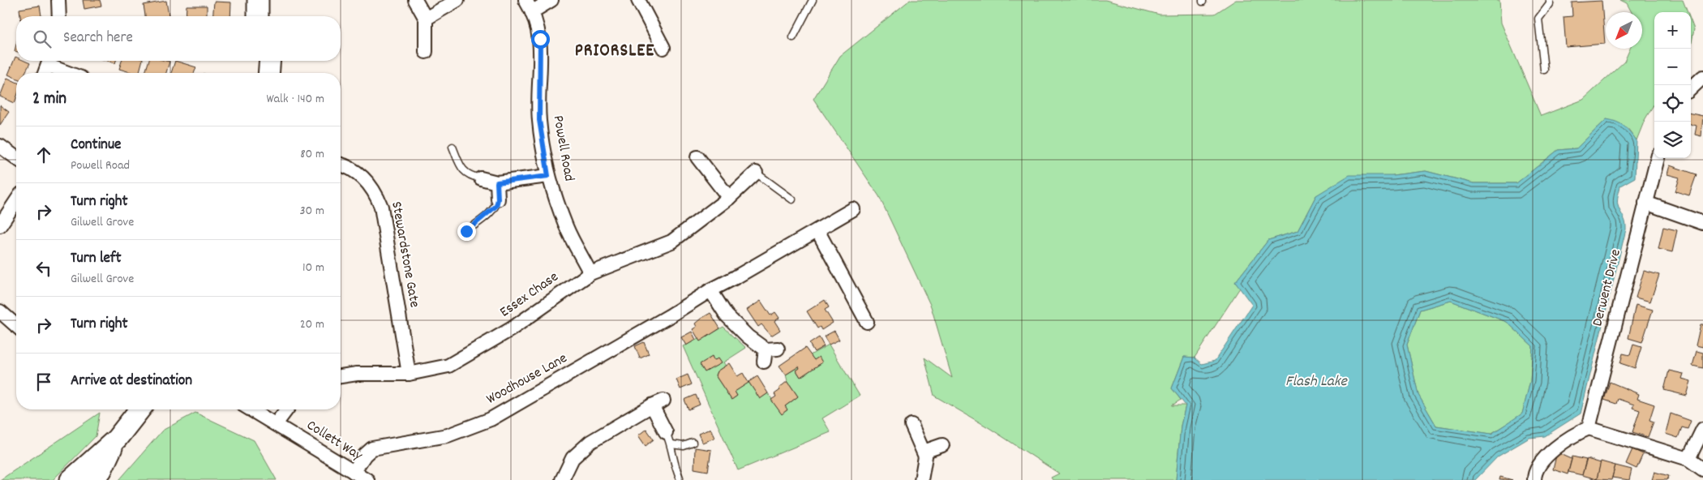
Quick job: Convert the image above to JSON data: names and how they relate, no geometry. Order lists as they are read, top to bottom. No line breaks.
{"streets":{"street":["Powell Road","Stewardstone Gate","Derwent Drive","Essex Chase","Woodhouse Lane","Collett Way"]},"crossings":[["Powell Road","Essex Chase"],["Stewardstone Gate","Essex Chase"],["Woodhouse Lane","Collett Way"]],"districts":["PRIORSLEE"],"water":["Flash Lake"],"north":"bottom left","page":{"map_buttons":["+","−"],"search":"Search here","heading":["2 min","Walk · 140 m"],"list":[["Continue","Powell Road","80 m"],["Turn right","Gilwell Grove","30 m"],["Turn left","Gilwell Grove","10 m"],["Turn right","20 m"],"Arrive at destination"]}}
